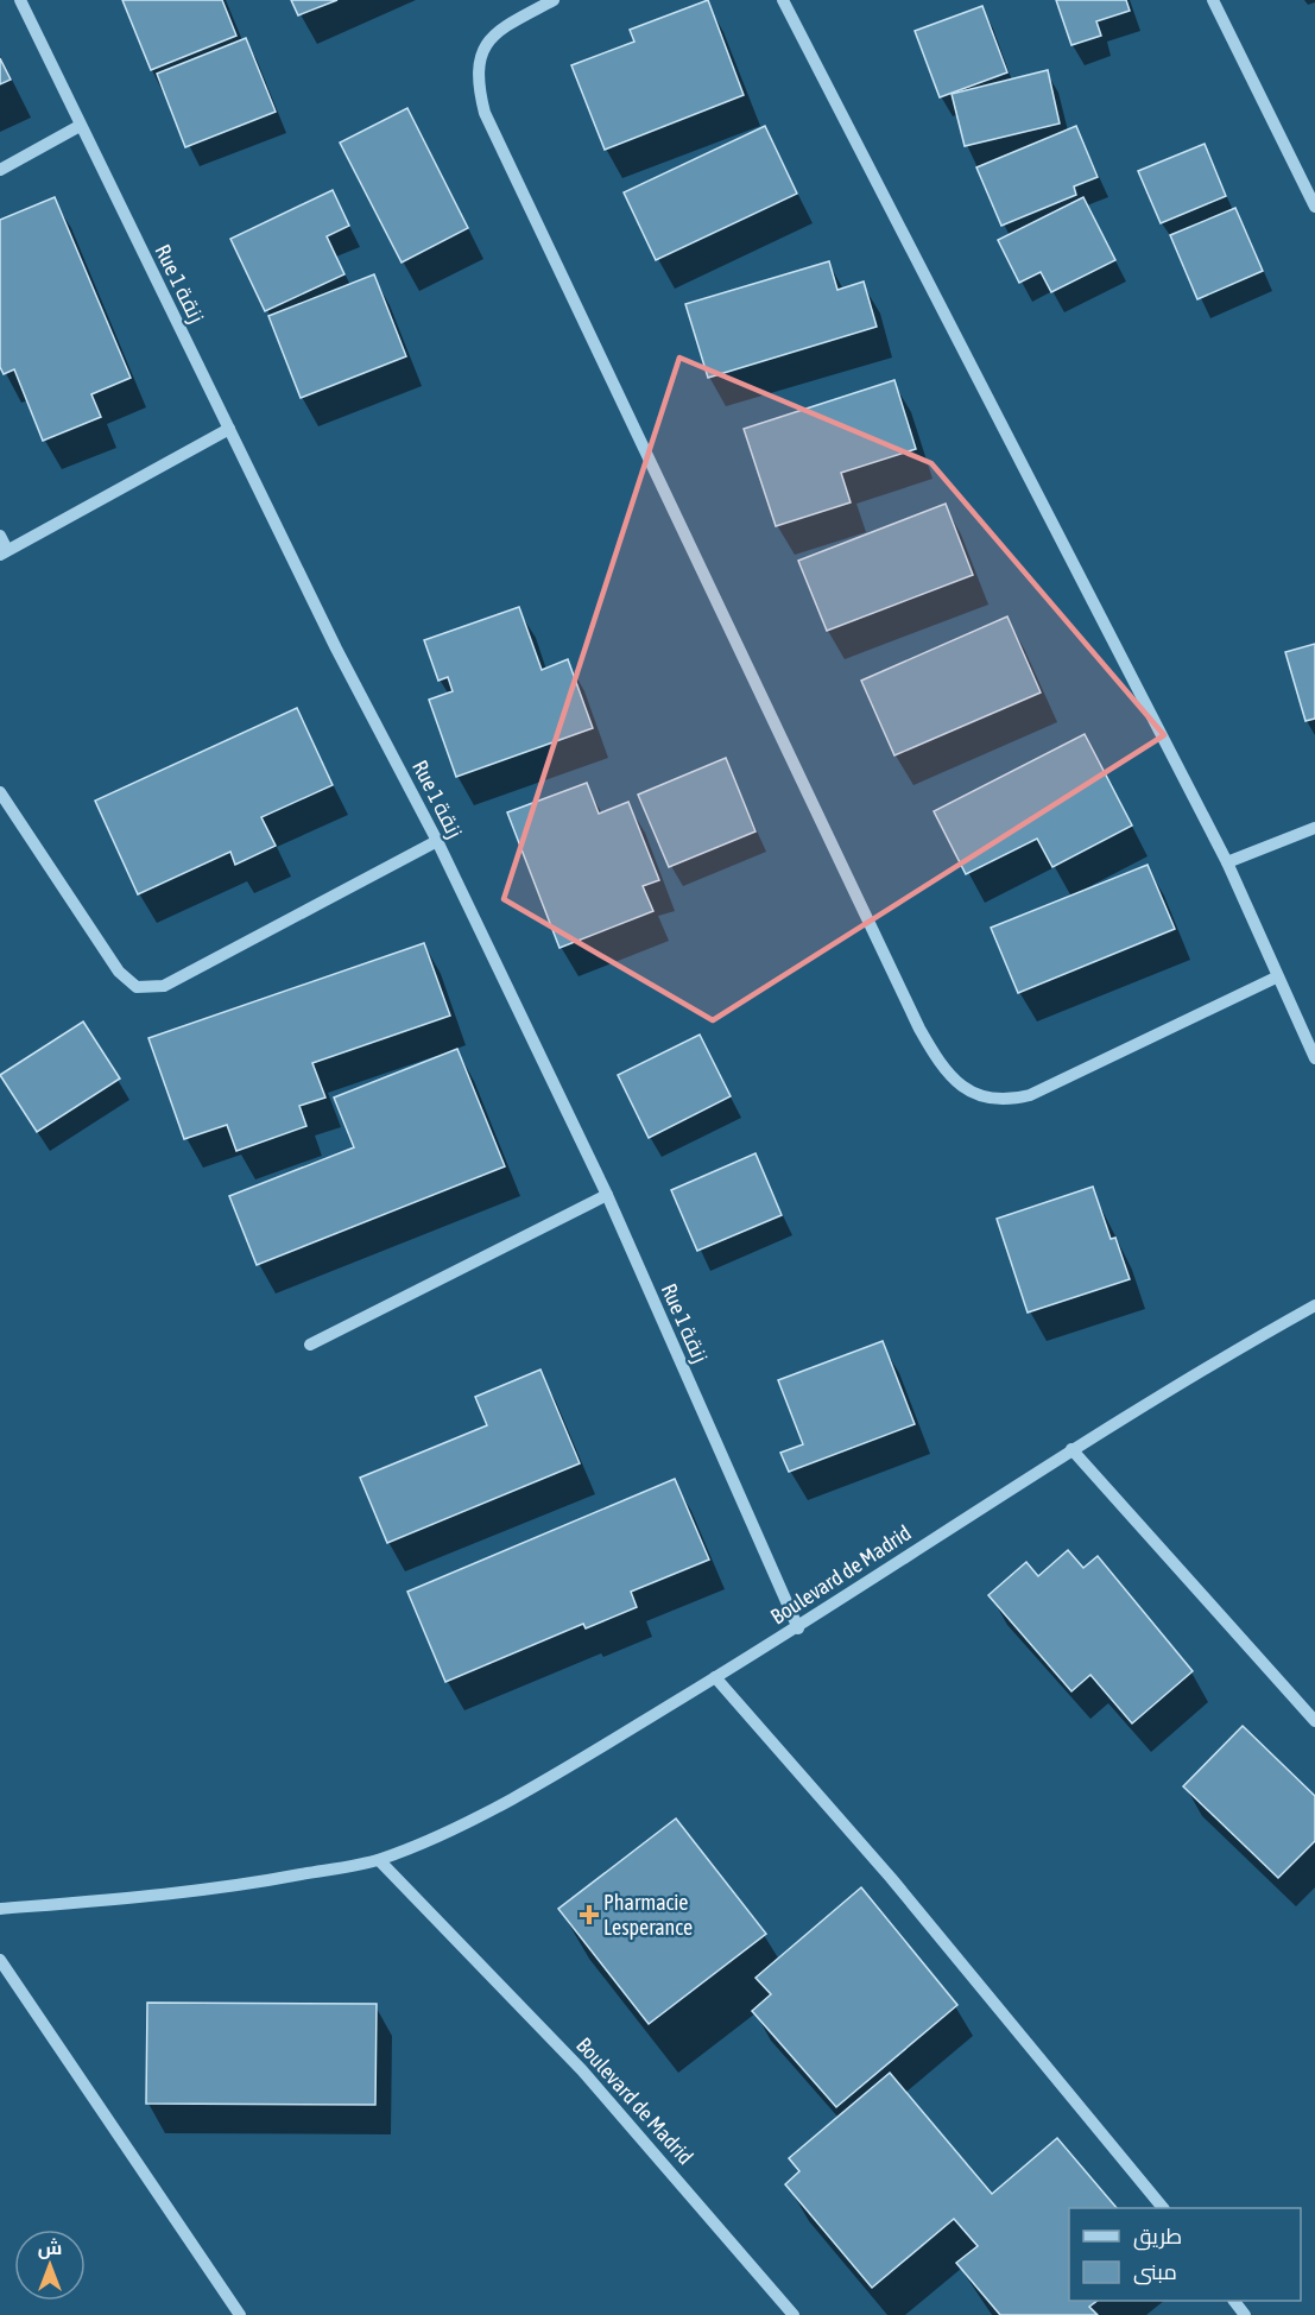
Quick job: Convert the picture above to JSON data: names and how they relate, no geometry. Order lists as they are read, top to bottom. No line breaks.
{"streets":{"street":["Rue 1 زنقة","Boulevard de Madrid"]},"crossings":[["Rue 1 زنقة","Boulevard de Madrid"]],"places":{"health":["Pharmacie Lesperance"]},"legend":["طريق","مبنى"],"north":"top"}
